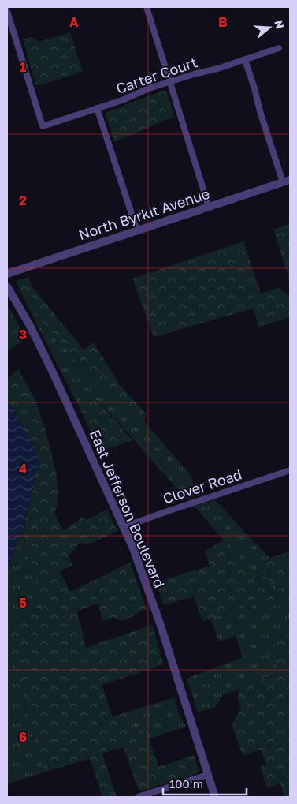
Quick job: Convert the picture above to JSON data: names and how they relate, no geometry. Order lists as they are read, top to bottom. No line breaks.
{"streets":{"street":["Carter Court","North Byrkit Avenue","Clover Road","East Jefferson Boulevard"]},"crossings":[["Clover Road","East Jefferson Boulevard"]],"scale_bar":"100 m","north":"right","grid":{"columns":["A","B"],"rows":["1","2","3","4","5","6"]}}
